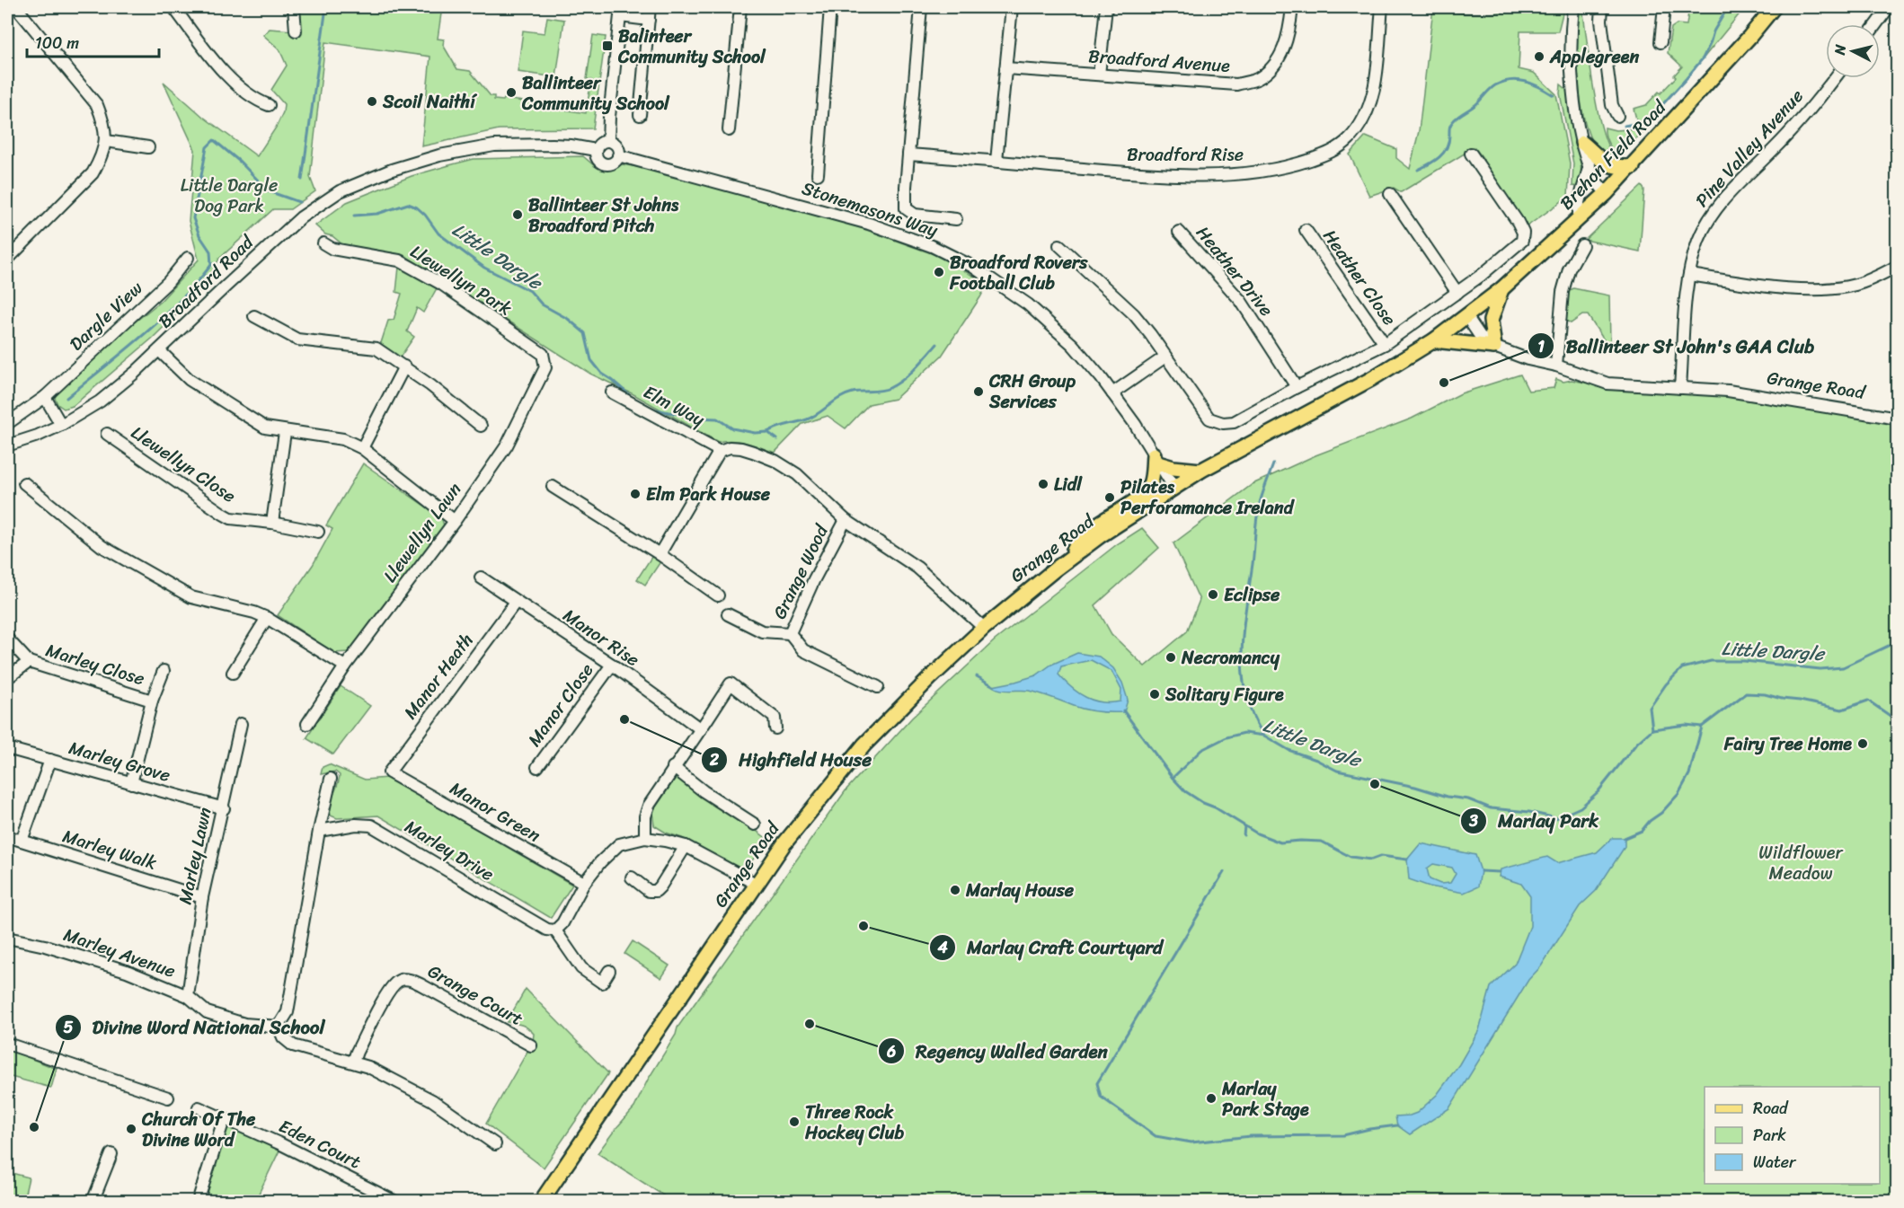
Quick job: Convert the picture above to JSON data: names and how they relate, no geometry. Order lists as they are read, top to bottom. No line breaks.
{"streets":{"main road":["Brehon Field Road","Grange Road"],"street":["Broadford Avenue","Pine Valley Avenue","Broadford Rise","Stonemasons Way","Heather Drive","Heather Close","Llewellyn Park","Broadford Road","Dargle View","Elm Way","Llewellyn Close","Llewellyn Lawn","Grange Wood","Manor Rise","Marley Close","Manor Heath","Manor Close","Marley Grove","Manor Green","Marley Walk","Marley Drive","Marley Lawn","Marley Avenue","Grange Court","Eden Court"]},"crossings":[["Pine Valley Avenue","Grange Road"],["Brehon Field Road","Grange Road"],["Stonemasons Way","Broadford Road"],["Stonemasons Way","Grange Road"],["Llewellyn Park","Llewellyn Lawn"],["Grange Road","Grange Wood"],["Elm Way","Grange Wood"],["Manor Rise","Manor Heath"],["Manor Rise","Manor Close"],["Marley Close","Marley Grove"],["Manor Heath","Manor Green"],["Marley Grove","Marley Lawn"],["Marley Walk","Marley Lawn"],["Marley Lawn","Marley Avenue"]],"water":["Little Dargle"],"parks":["Little Dargle Dog Park","Wildflower Meadow"],"places":{"transit":["Balinteer Community School"],"other":["Applegreen","Ballinteer Community School","Scoil Naithí","Ballinteer St Johns Broadford Pitch","Broadford Rovers Football Club","Ballinteer St John's GAA Club","CRH Group Services","Lidl","Elm Park House","Pilates Perforamance Ireland","Eclipse","Necromancy","Solitary Figure","Highfield House","Fairy Tree Home","Marlay Park","Marlay House","Marlay Craft Courtyard","Regency Walled Garden","Marlay Park Stage","Three Rock Hockey Club","Divine Word National School","Church Of The Divine Word"]},"legend":["Road","Park","Water"],"scale_bar":"100 m","north":"left"}
